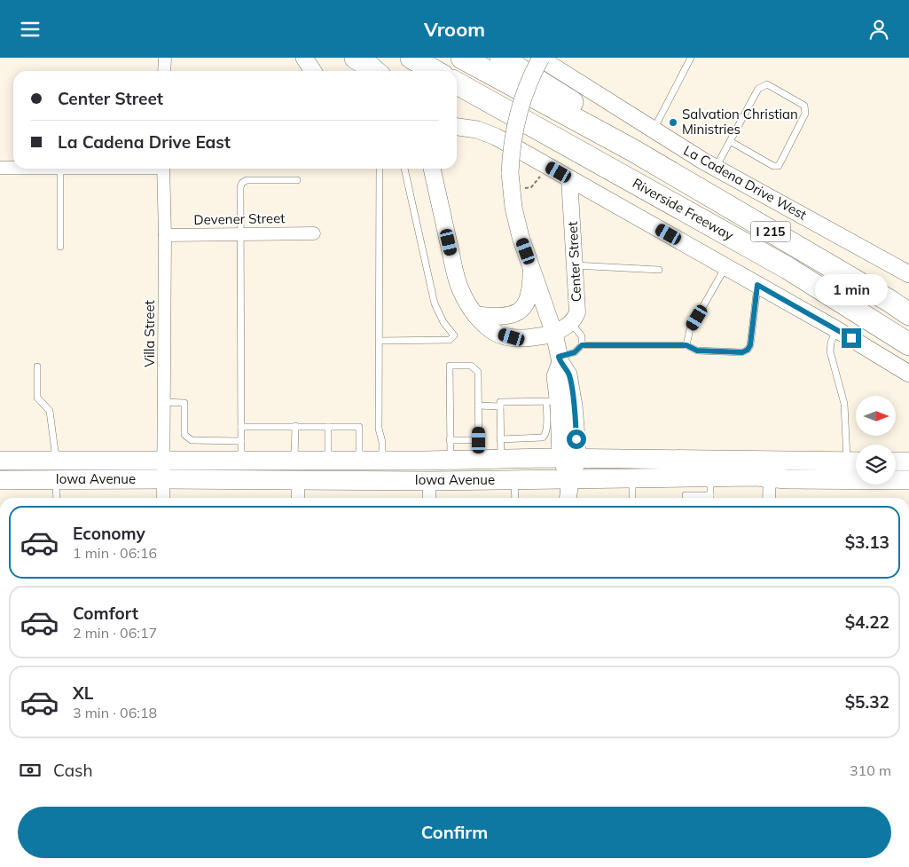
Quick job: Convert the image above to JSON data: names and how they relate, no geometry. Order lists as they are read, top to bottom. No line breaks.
{"streets":{"highway":["Riverside Freeway","I 215"],"main road":["La Cadena Drive West","Iowa Avenue"],"street":["Devener Street","Center Street","Villa Street"]},"crossings":[["Devener Street","Villa Street"],["Villa Street","Iowa Avenue"]],"places":["Salvation Christian Ministries"],"north":"right","page":{"header":"Vroom","banner":["Center Street","La Cadena Drive East"],"bubble":"1 min","list":[{"name":"Economy","note":"1 min · 06:16","value":"$3.13"},{"name":"Comfort","note":"2 min · 06:17","value":"$4.22"},{"name":"XL","note":"3 min · 06:18","value":"$5.32"}],"pay":["Cash","310 m"],"buttons":"Confirm"}}
